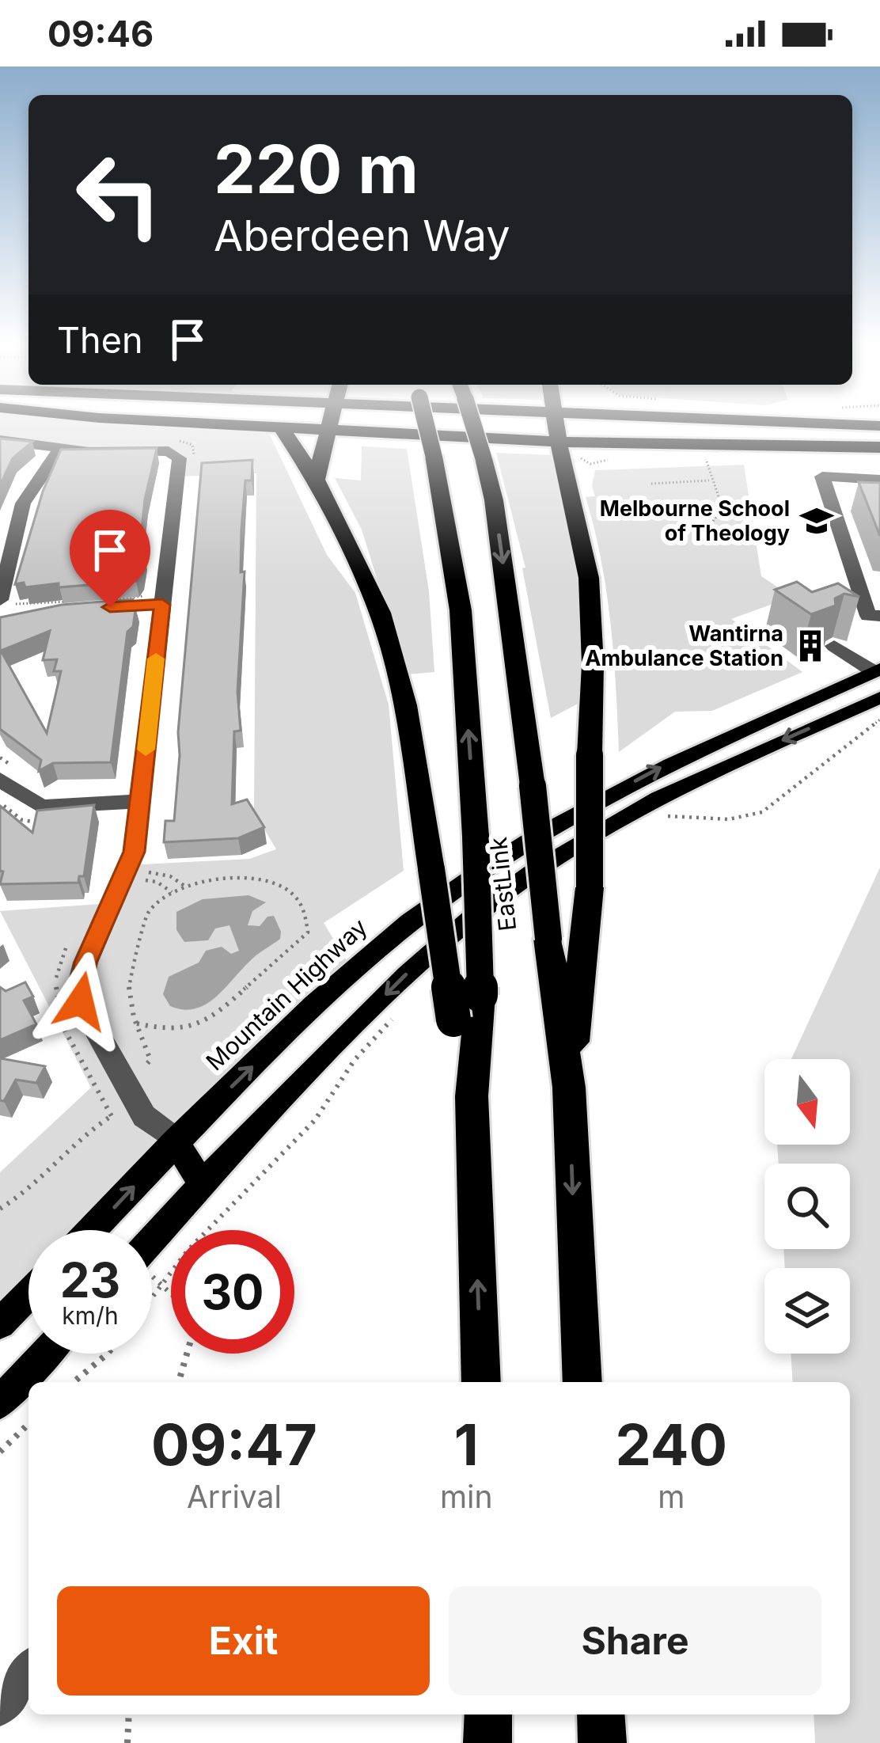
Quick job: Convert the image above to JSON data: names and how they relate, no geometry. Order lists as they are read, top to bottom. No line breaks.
{"streets":{"highway":["EastLink"],"main road":["Mountain Highway"]},"places":{"school or university":["Melbourne School of Theology"],"building":["Wantirna Ambulance Station"]},"north":"bottom","page":{"status":"09:46","turn":["220 m","Aberdeen Way"],"then":"Then","speed":"23 km/h","limit":"30","eta":["09:47","Arrival","1","min","240","m"],"buttons":["Exit","Share"]}}
